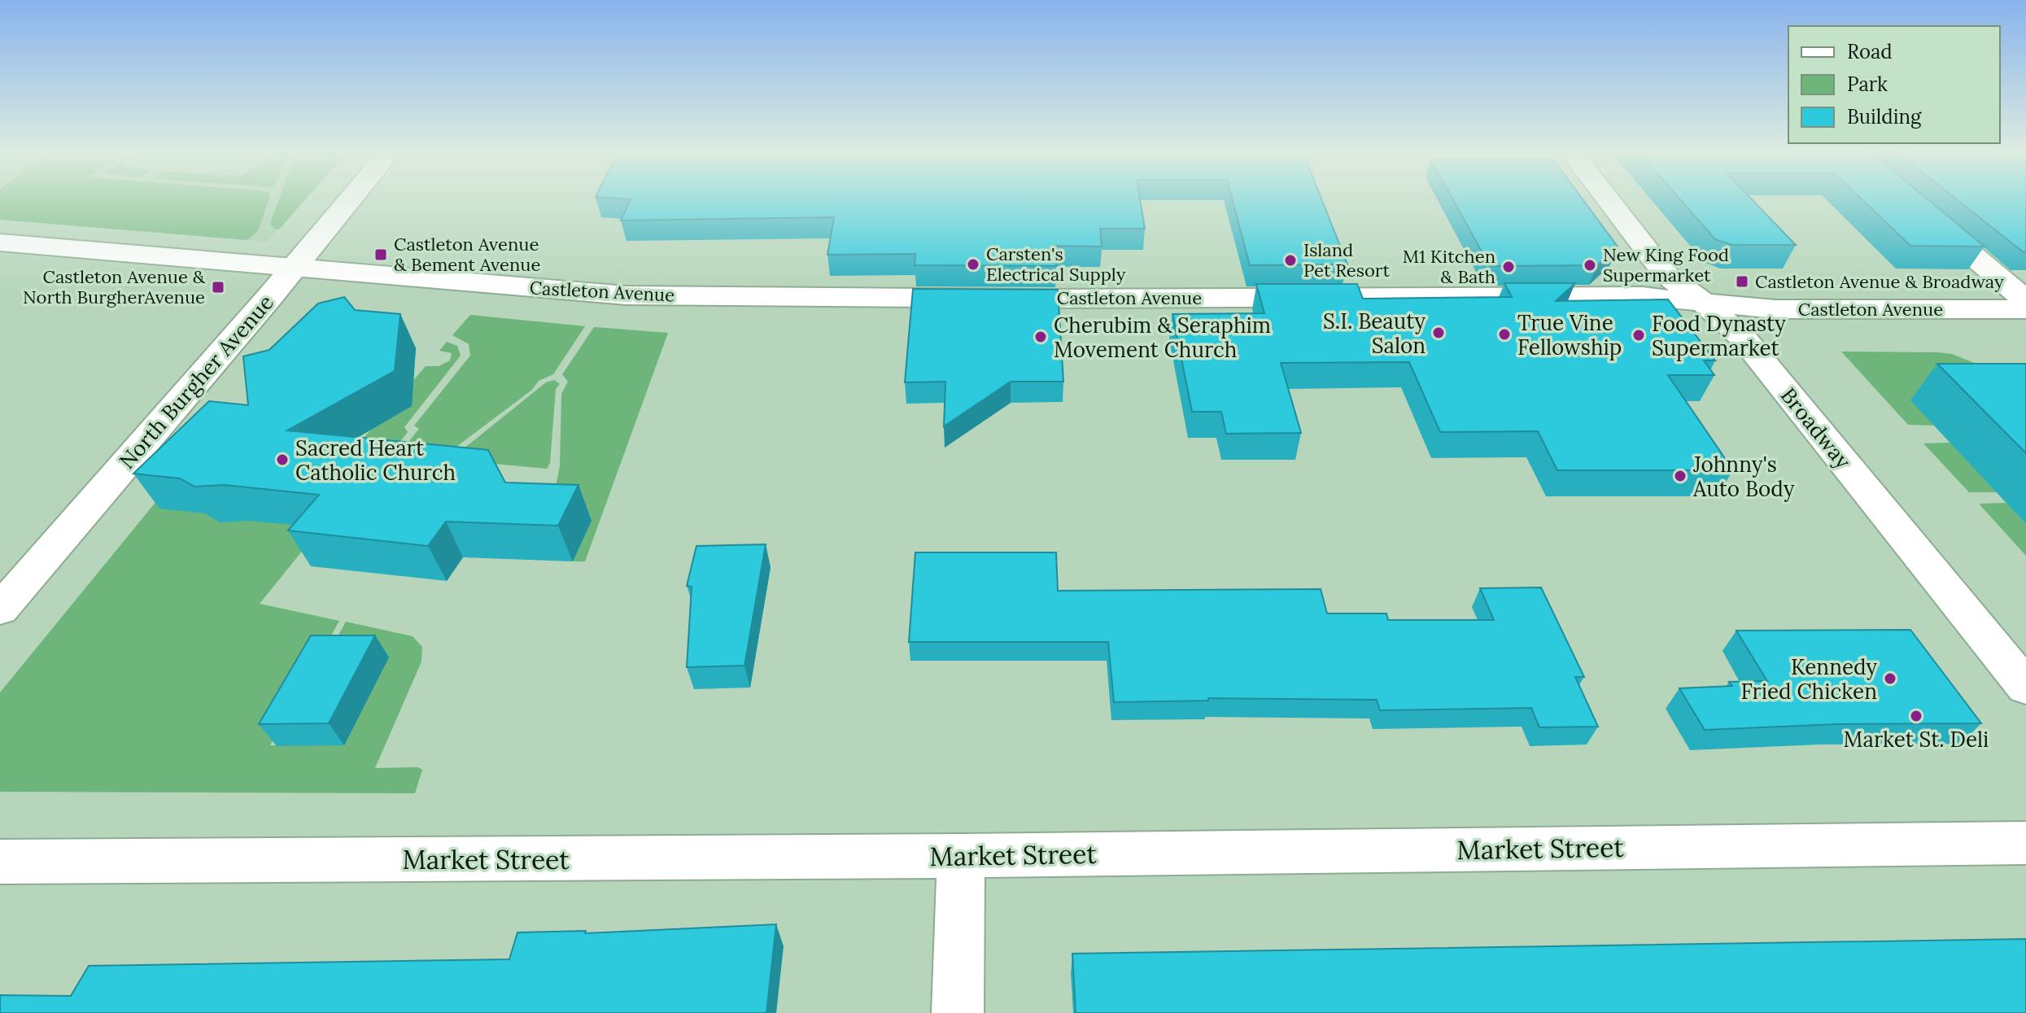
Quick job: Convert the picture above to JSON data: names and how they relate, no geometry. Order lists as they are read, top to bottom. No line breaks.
{"streets":{"street":["Castleton Avenue","North Burgher Avenue","Broadway","Market Street"]},"crossings":[["Castleton Avenue","North Burgher Avenue"],["Castleton Avenue","Broadway"]],"places":{"transit":["Castleton Avenue & Bement Avenue","Castleton Avenue & Broadway","Castleton Avenue & North BurgherAvenue"],"other":["Island Pet Resort","Carsten's Electrical Supply","New King Food Supermarket","M1 Kitchen & Bath","S.I. Beauty Salon","True Vine Fellowship","Food Dynasty Supermarket","Cherubim & Seraphim Movement Church","Sacred Heart Catholic Church","Johnny's Auto Body","Kennedy Fried Chicken","Market St. Deli"]},"legend":["Road","Park","Building"]}
